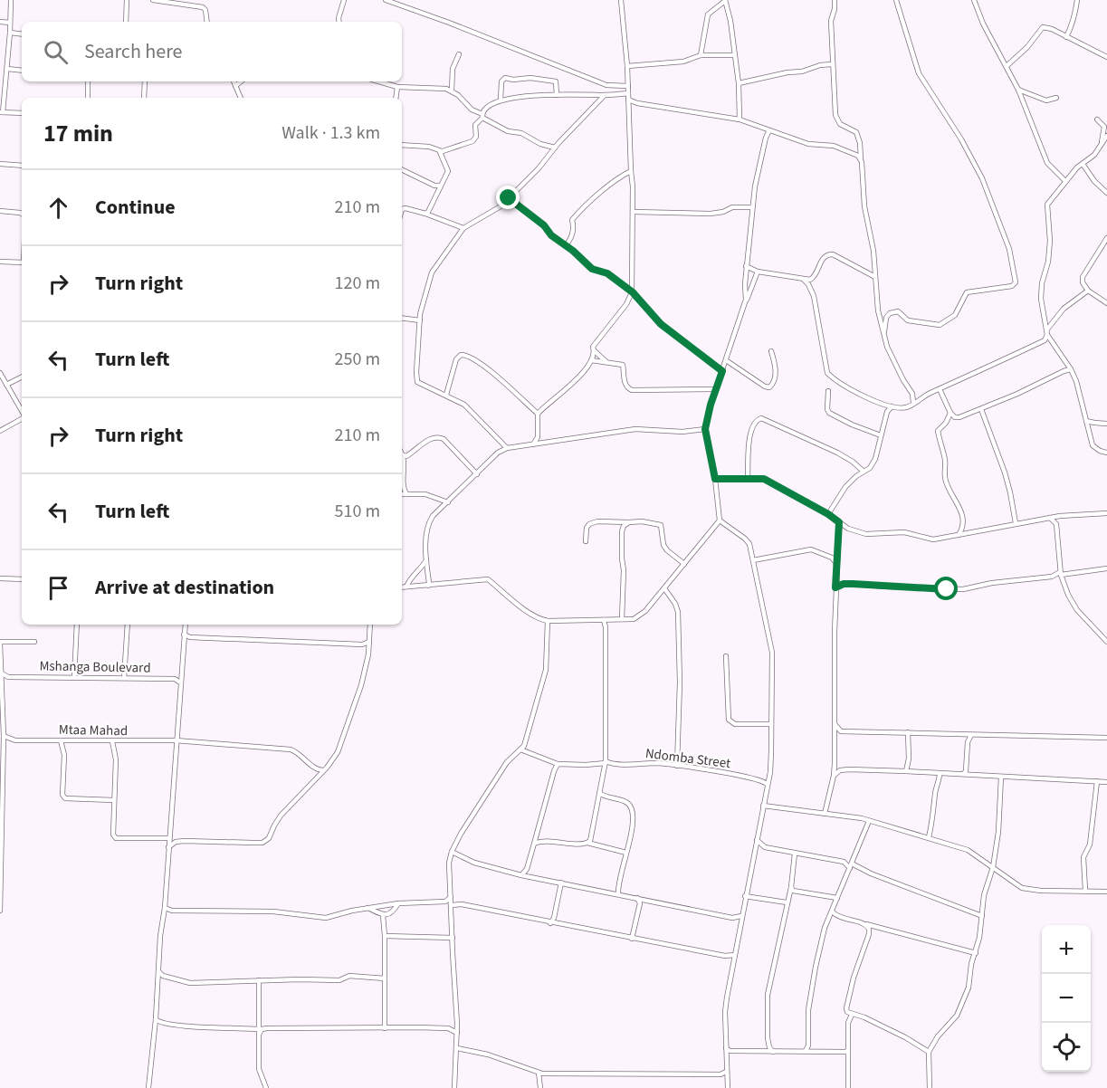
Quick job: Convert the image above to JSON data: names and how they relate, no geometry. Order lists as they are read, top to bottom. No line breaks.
{"streets":{"street":["Mshanga Boulevard","Mtaa Mahad","Ndomba Street"]},"page":{"search":"Search here","heading":["17 min","Walk · 1.3 km"],"list":[["Continue","210 m"],["Turn right","120 m"],["Turn left","250 m"],["Turn right","210 m"],["Turn left","510 m"],"Arrive at destination"],"map_buttons":["+","−"]}}
